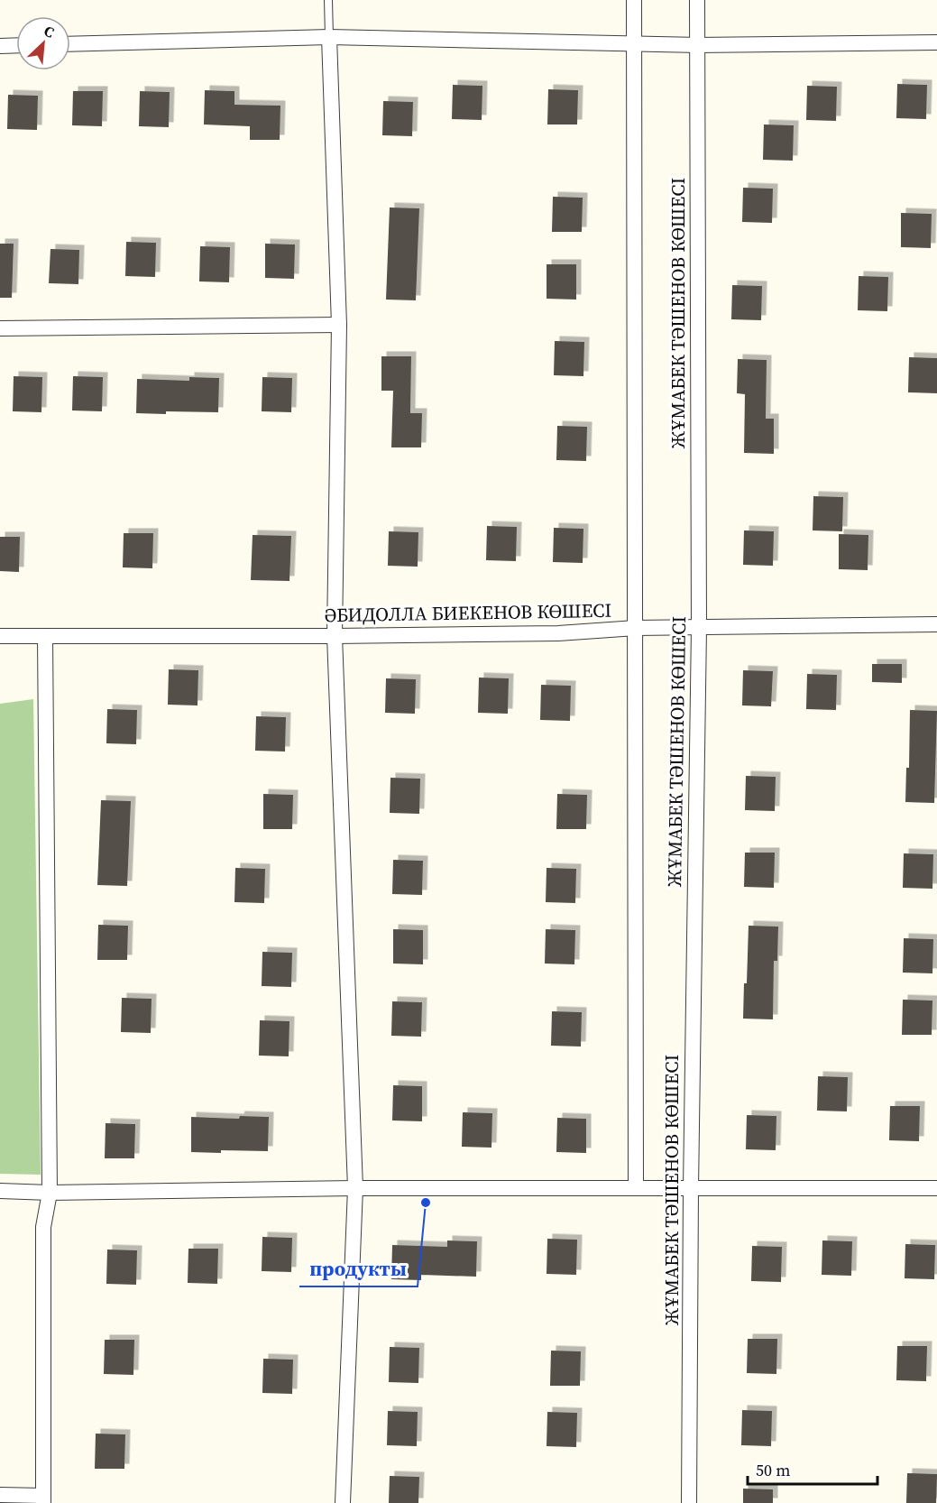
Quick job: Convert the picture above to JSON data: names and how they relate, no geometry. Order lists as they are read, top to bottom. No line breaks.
{"streets":{"street":["ЖҰМАБЕК ТӘШЕНОВ КӨШЕСІ","ӘБИДОЛЛА БИЕКЕНОВ КӨШЕСІ"]},"crossings":[["ЖҰМАБЕК ТӘШЕНОВ КӨШЕСІ","ӘБИДОЛЛА БИЕКЕНОВ КӨШЕСІ"]],"places":["продукты"],"scale_bar":"50 m","north":"top right"}
